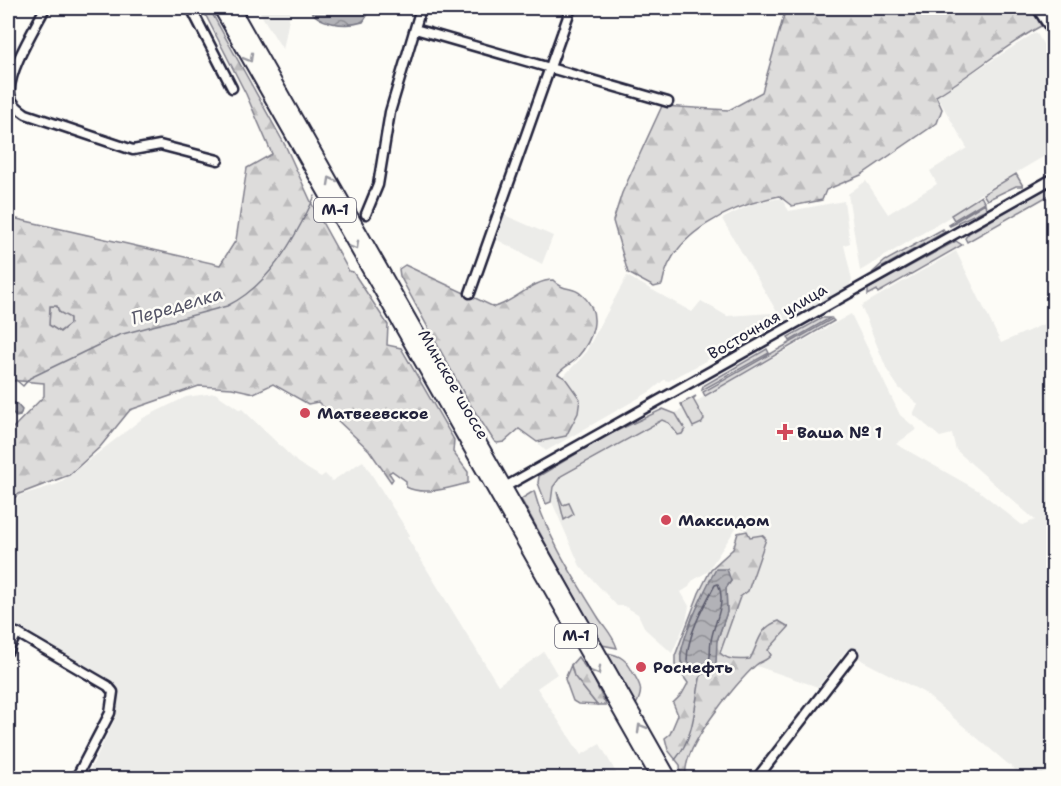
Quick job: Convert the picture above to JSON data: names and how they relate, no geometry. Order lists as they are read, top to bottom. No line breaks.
{"streets":{"highway":["М-1","Минское шоссе"],"street":["Восточная улица"]},"crossings":[["Восточная улица","Минское шоссе"]],"water":["Переделка"],"places":{"other":["Матвеевское","Максидом","Роснефть"],"health":["Ваша № 1"]}}
